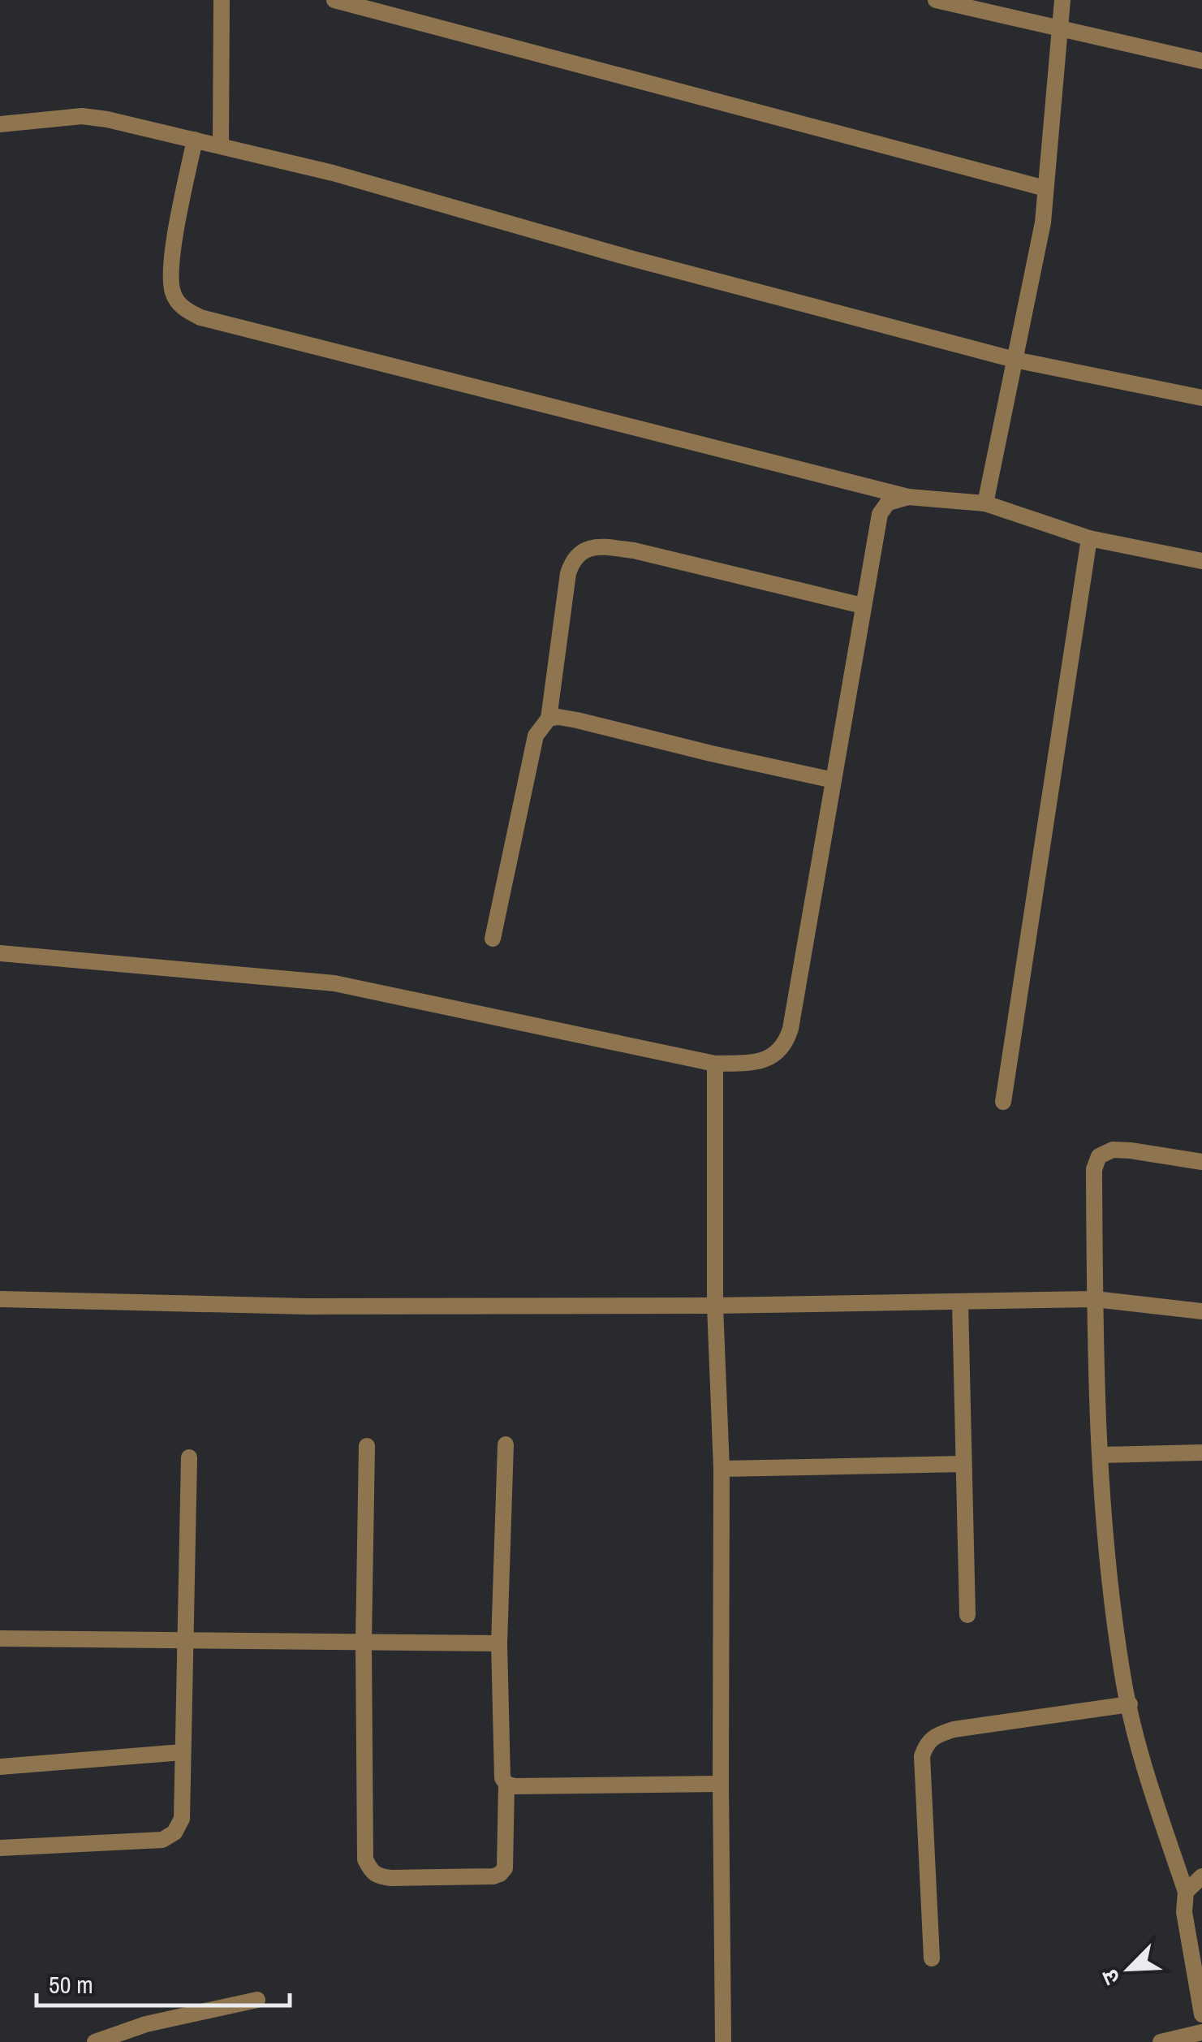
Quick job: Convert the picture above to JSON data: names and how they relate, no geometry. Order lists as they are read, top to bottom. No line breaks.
{"scale_bar":"50 m","north":"bottom left"}
